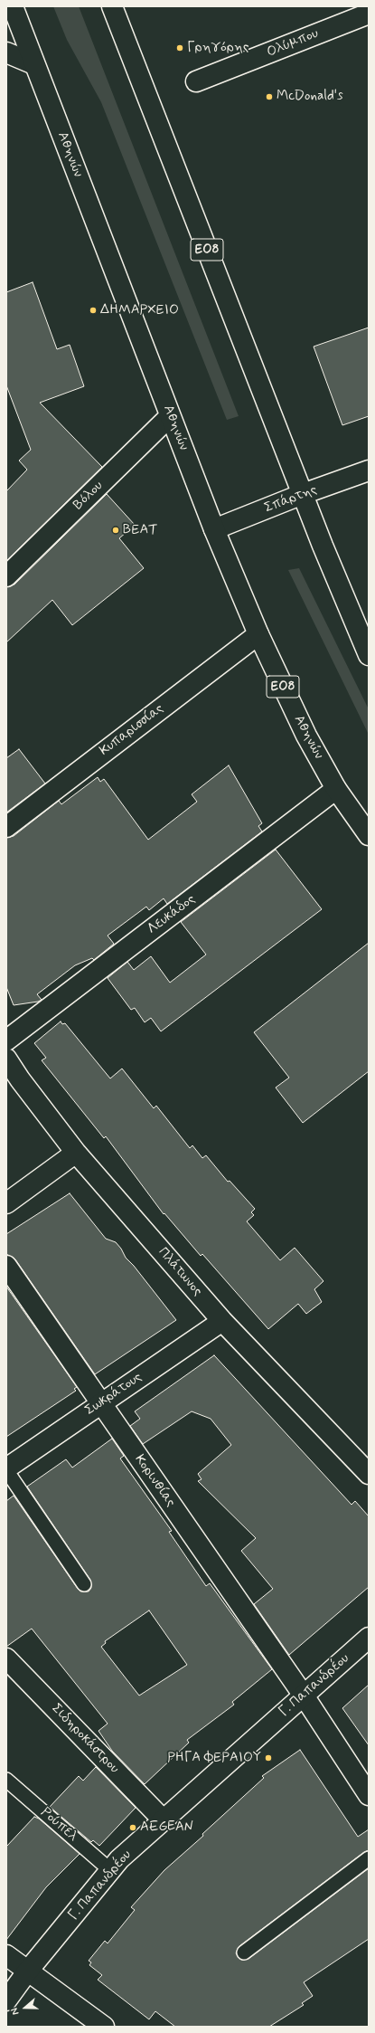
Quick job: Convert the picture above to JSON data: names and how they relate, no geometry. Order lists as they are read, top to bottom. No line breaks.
{"streets":{"main road":["Ολύμπου","Αθηνών","ΕΟ8","Βόλου","Σπάρτης","Κυπαρισσίας","Λευκάδος","Πλάτωνος","Σωκράτους","Κορινθίας","Γ. Παπανδρέου","Σιδηροκάστρου"],"lane":["Ρούπελ"]},"crossings":[["Αθηνών","Βόλου"],["Αθηνών","Σπάρτης"],["Αθηνών","Κυπαρισσίας"],["Αθηνών","Λευκάδος"],["ΕΟ8","Σπάρτης"],["Πλάτωνος","Σωκράτους"],["Σωκράτους","Κορινθίας"],["Κορινθίας","Γ. Παπανδρέου"],["Γ. Παπανδρέου","Σιδηροκάστρου"],["Γ. Παπανδρέου","Ρούπελ"]],"places":["Γρηγόρης","McDonald's","ΔΗΜΑΡΧΕΙΟ","ΒΕΑΤ","ΡΗΓΑ ΦΕΡΑΙΟΥ","AEGEAN"],"north":"left"}
